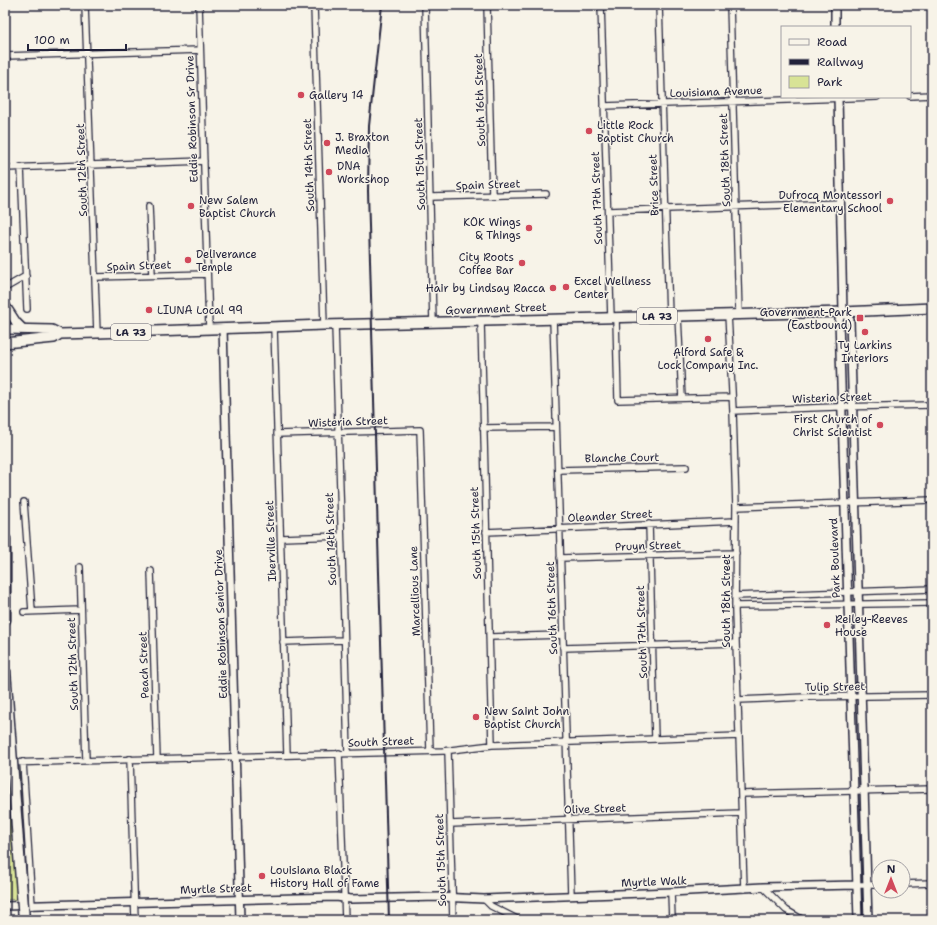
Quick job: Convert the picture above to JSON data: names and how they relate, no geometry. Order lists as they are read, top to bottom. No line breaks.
{"streets":{"main road":["Government Street","LA 73"],"street":["Louisiana Avenue","South 16th Street","Eddie Robinson Sr Drive","South 18th Street","South 15th Street","South 14th Street","South 12th Street","Spain Street","Brice Street","South 17th Street","Wisteria Street","Blanche Court","Oleander Street","Iberville Street","Pruyn Street","Park Boulevard","Marcellious Lane","Eddie Robinson Senior Drive","Peach Street","Tulip Street","South Street","Olive Street","Myrtle Walk","Myrtle Street"]},"crossings":[["Louisiana Avenue","South 18th Street"],["Louisiana Avenue","Brice Street"],["Louisiana Avenue","South 17th Street"],["South 16th Street","Spain Street"],["South 16th Street","Government Street"],["South 16th Street","Blanche Court"],["South 16th Street","Oleander Street"],["South 16th Street","Pruyn Street"],["South 16th Street","South Street"],["South 16th Street","Olive Street"],["South 16th Street","Myrtle Walk"],["Eddie Robinson Sr Drive","Spain Street"],["Eddie Robinson Sr Drive","Government Street"],["South 18th Street","Government Street"],["South 18th Street","Wisteria Street"],["South 18th Street","Oleander Street"],["South 18th Street","Pruyn Street"],["South 18th Street","Tulip Street"],["South 18th Street","South Street"],["South 18th Street","Olive Street"],["South 18th Street","Myrtle Walk"],["South 15th Street","Spain Street"],["South 15th Street","Government Street"],["South 15th Street","Oleander Street"],["South 15th Street","South Street"],["South 15th Street","Olive Street"],["South 15th Street","Myrtle Walk"],["South 15th Street","Myrtle Street"],["South 14th Street","Government Street"],["South 14th Street","Wisteria Street"],["South 14th Street","South Street"],["South 12th Street","Spain Street"],["South 12th Street","Government Street"],["South 12th Street","South Street"],["Brice Street","Government Street"],["South 17th Street","Government Street"],["South 17th Street","Oleander Street"],["South 17th Street","Pruyn Street"],["South 17th Street","South Street"],["Government Street","Iberville Street"],["Government Street","Park Boulevard"],["Government Street","Eddie Robinson Senior Drive"],["Wisteria Street","Iberville Street"],["Wisteria Street","Park Boulevard"],["Wisteria Street","Marcellious Lane"],["Iberville Street","South Street"],["Park Boulevard","Tulip Street"],["Park Boulevard","Myrtle Walk"],["Marcellious Lane","South Street"],["Eddie Robinson Senior Drive","South Street"],["Eddie Robinson Senior Drive","Myrtle Street"],["Peach Street","South Street"],["Myrtle Walk","Myrtle Street"]],"places":{"other":["Gallery 14","Little Rock Baptist Church","J. Braxton Media","DNA Workshop","Dufrocq Montessori Elementary School","New Salem Baptist Church","KOK Wings & Things","Deliverance Temple","City Roots Coffee Bar","Excel Wellness Center","Hair by Lindsay Racca","LIUNA Local 99","Ty Larkins Interiors","Alford Safe & Lock Company Inc.","First Church of Christ Scientist","Reiley-Reeves House","New Saint John Baptist Church","Louisiana Black History Hall of Fame"],"transit":["Government-Park (Eastbound)"]},"legend":["Road","Railway","Park"],"scale_bar":"100 m","north":"top"}
